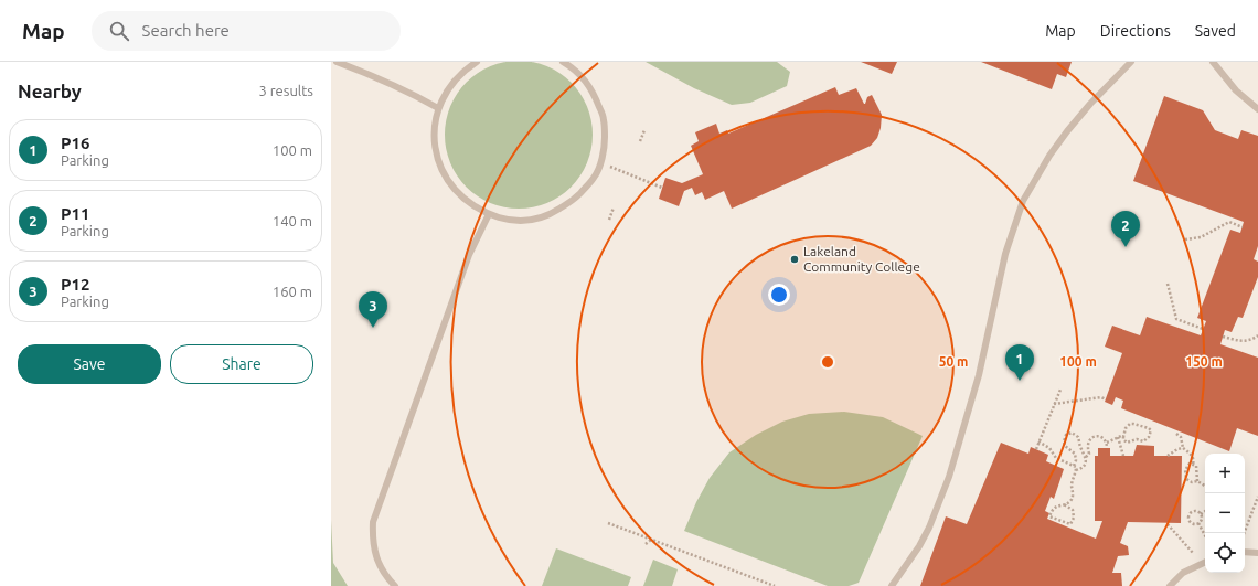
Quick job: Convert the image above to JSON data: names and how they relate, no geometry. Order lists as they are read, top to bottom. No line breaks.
{"places":["Lakeland Community College"],"page":{"header":"Map","search":"Search here","nav":["Map","Directions","Saved"],"heading":["Nearby","3 results"],"list":[{"mark":"1","name":"P16","note":"Parking","value":"100 m"},{"mark":"2","name":"P11","note":"Parking","value":"140 m"},{"mark":"3","name":"P12","note":"Parking","value":"160 m"}],"pins":["2","3","1"],"buttons":["Save","Share"],"map_buttons":["+","−"]},"rings":["50 m","100 m","150 m"]}
